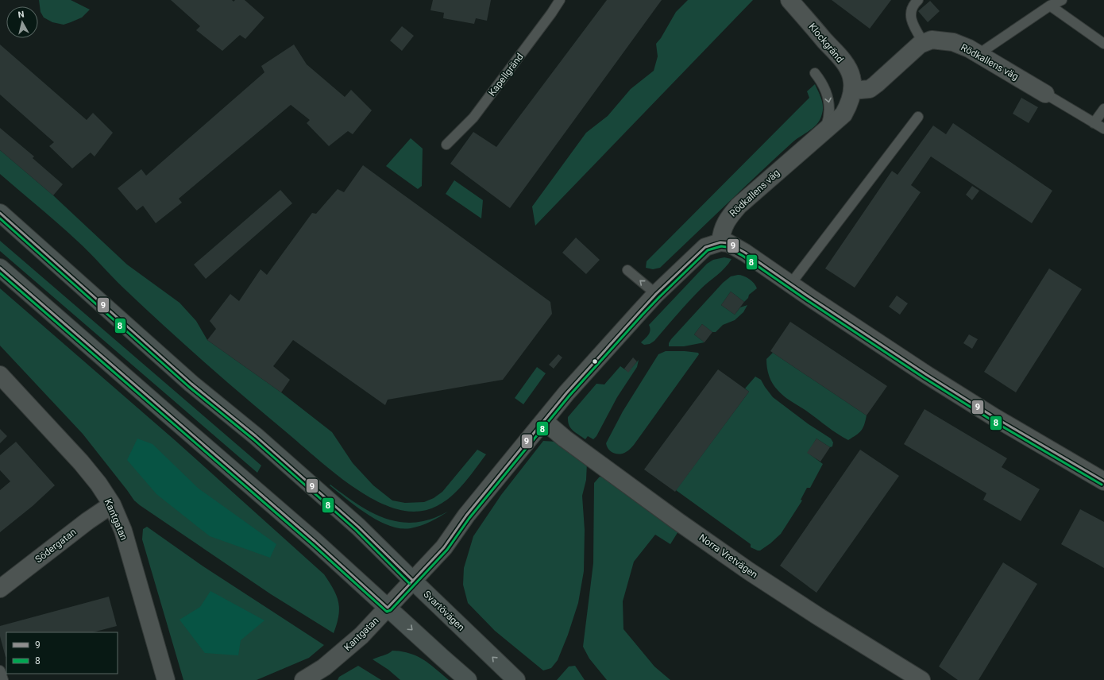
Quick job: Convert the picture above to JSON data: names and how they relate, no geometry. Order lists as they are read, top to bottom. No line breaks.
{"streets":{"main road":["Svartövägen"],"street":["Klockgränd","Rödkallens väg","Kantgatan","Södergatan","Norra Vretvägen"],"lane":["Kapellgränd"]},"crossings":[["Klockgränd","Rödkallens väg"],["Kantgatan","Södergatan"],["Kantgatan","Svartövägen"]],"lines":["transit line 9","transit line 8"],"legend":["9","8"],"north":"top"}
